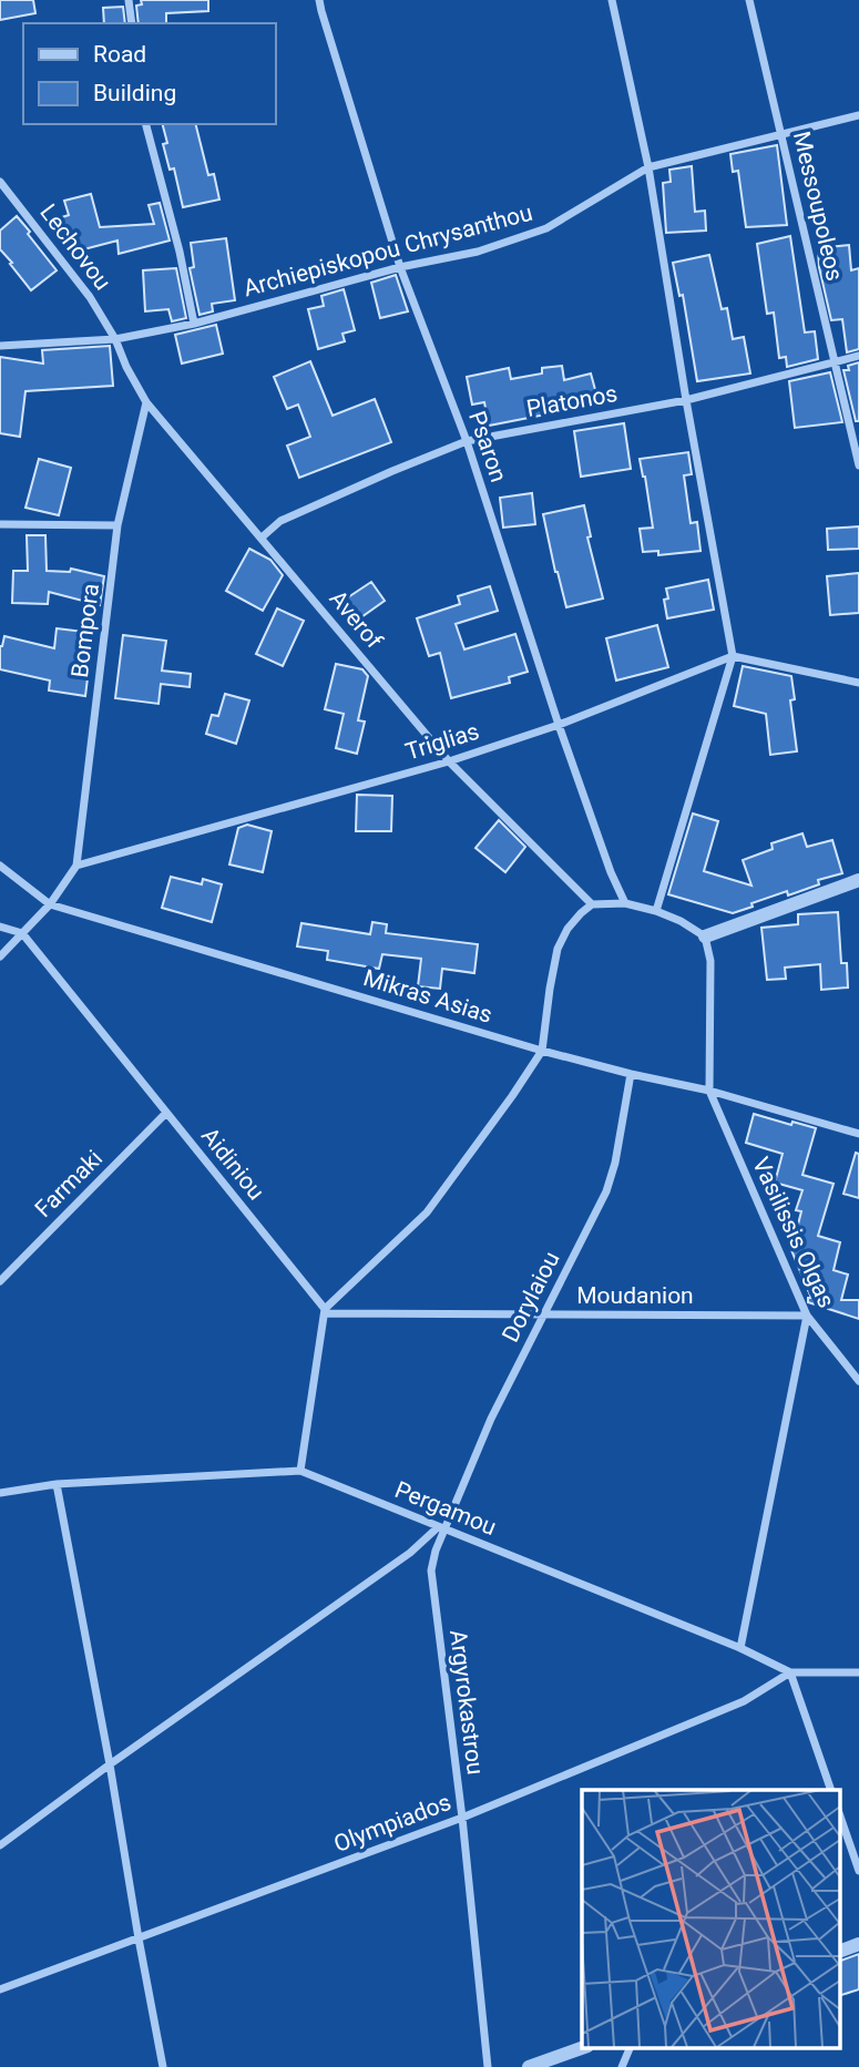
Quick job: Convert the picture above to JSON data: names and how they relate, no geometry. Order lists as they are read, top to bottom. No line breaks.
{"streets":{"street":["Messoupoleos","Lechovou","Archiepiskopou Chrysanthou","Platonos","Psaron","Averof","Bompora","Triglias","Mikras Asias","Aidiniou","Farmaki","Vasilissis Olgas","Moudanion","Dorylaiou","Pergamou","Argyrokastrou","Olympiados"]},"crossings":[["Messoupoleos","Archiepiskopou Chrysanthou"],["Messoupoleos","Platonos"],["Lechovou","Archiepiskopou Chrysanthou"],["Lechovou","Averof"],["Archiepiskopou Chrysanthou","Psaron"],["Archiepiskopou Chrysanthou","Averof"],["Platonos","Psaron"],["Platonos","Averof"],["Psaron","Triglias"],["Averof","Bompora"],["Averof","Triglias"],["Bompora","Triglias"],["Mikras Asias","Vasilissis Olgas"],["Mikras Asias","Dorylaiou"],["Aidiniou","Farmaki"],["Aidiniou","Moudanion"],["Vasilissis Olgas","Moudanion"],["Moudanion","Dorylaiou"],["Dorylaiou","Pergamou"],["Dorylaiou","Argyrokastrou"],["Pergamou","Argyrokastrou"],["Pergamou","Olympiados"],["Argyrokastrou","Olympiados"]],"legend":["Road","Building"]}
